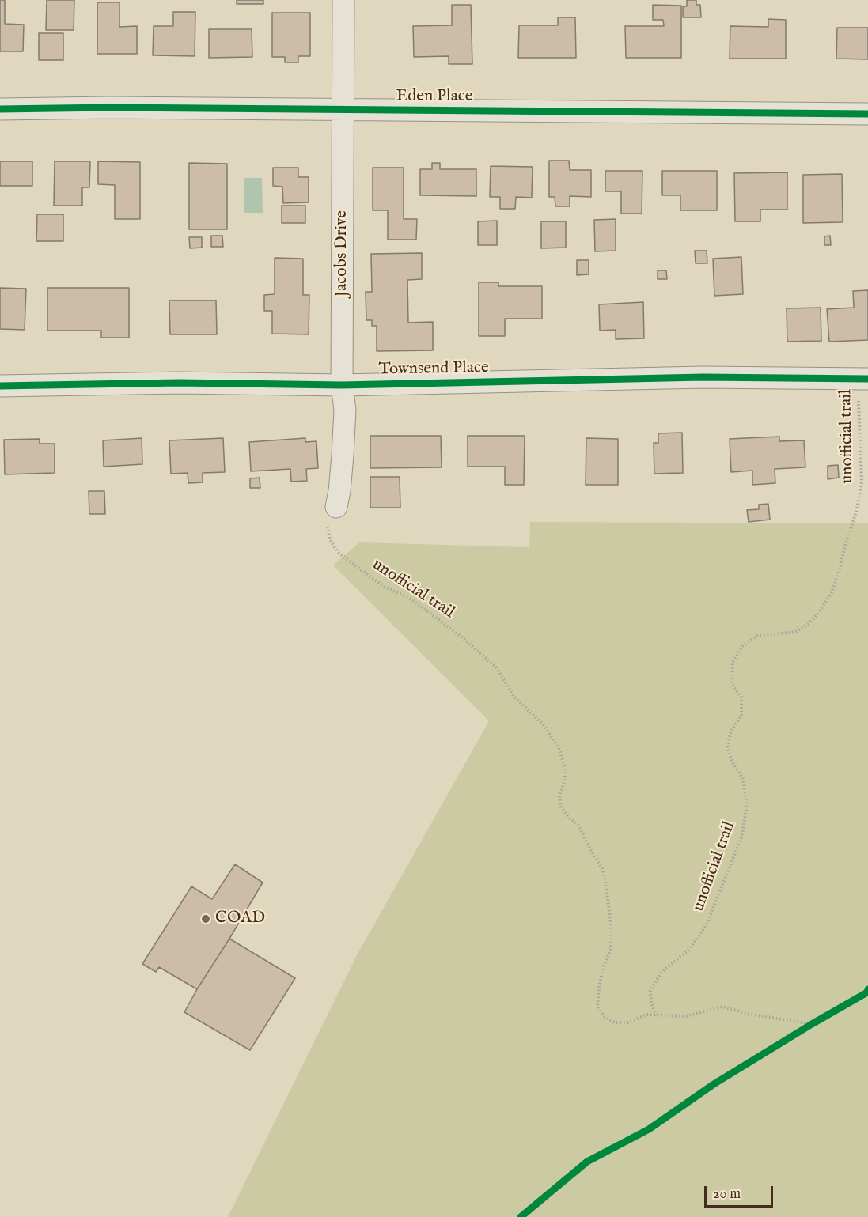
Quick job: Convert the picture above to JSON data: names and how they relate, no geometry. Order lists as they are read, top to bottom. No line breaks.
{"streets":{"street":["Eden Place","Jacobs Drive","Townsend Place"],"path":["unofficial trail"]},"crossings":[["Eden Place","Jacobs Drive"],["Jacobs Drive","Townsend Place"],["Jacobs Drive","unofficial trail"],["Townsend Place","unofficial trail"]],"places":["COAD"],"scale_bar":"20 m"}
